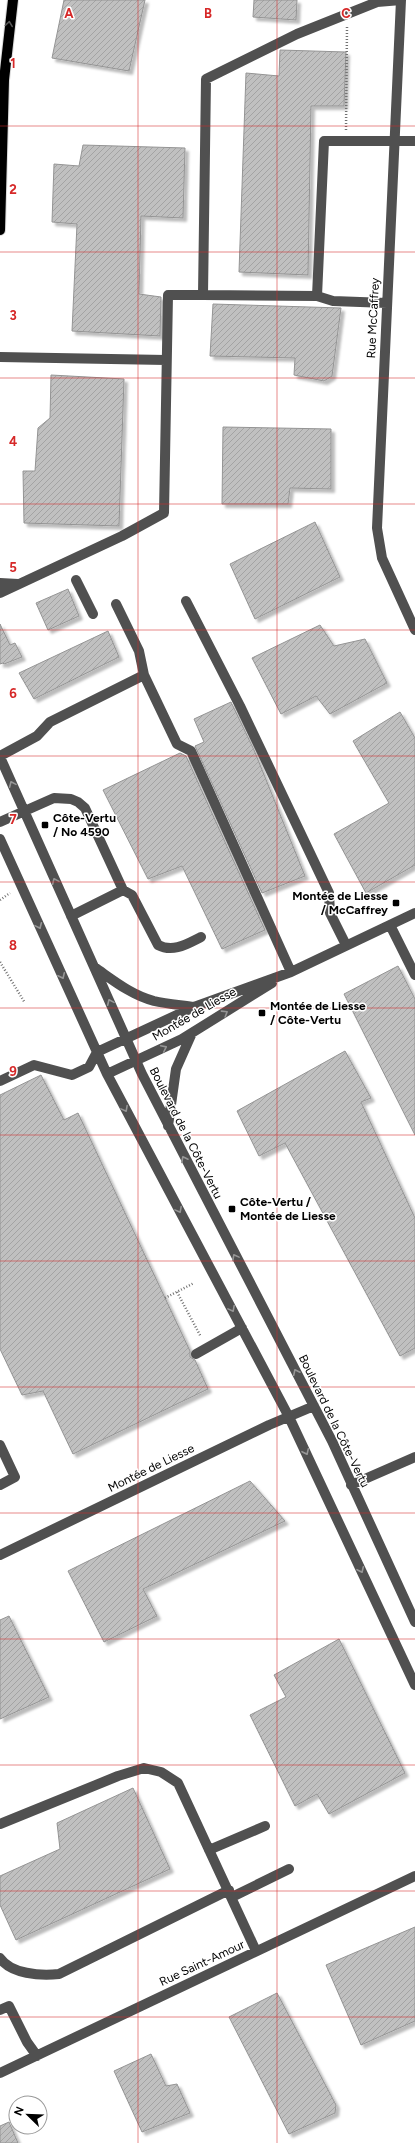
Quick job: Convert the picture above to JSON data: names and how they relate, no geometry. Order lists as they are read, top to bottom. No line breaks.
{"streets":{"street":["Rue McCaffrey","Montée de Liesse","Boulevard de la Côte-Vertu","Rue Saint-Amour"]},"crossings":[["Montée de Liesse","Boulevard de la Côte-Vertu"]],"places":{"transit":["Côte-Vertu / No 4590","Montée de Liesse / McCaffrey","Montée de Liesse / Côte-Vertu","Côte-Vertu / Montée de Liesse"]},"north":"top left","grid":{"columns":["A","B","C"],"rows":["1","2","3","4","5","6","7","8","9"]}}
